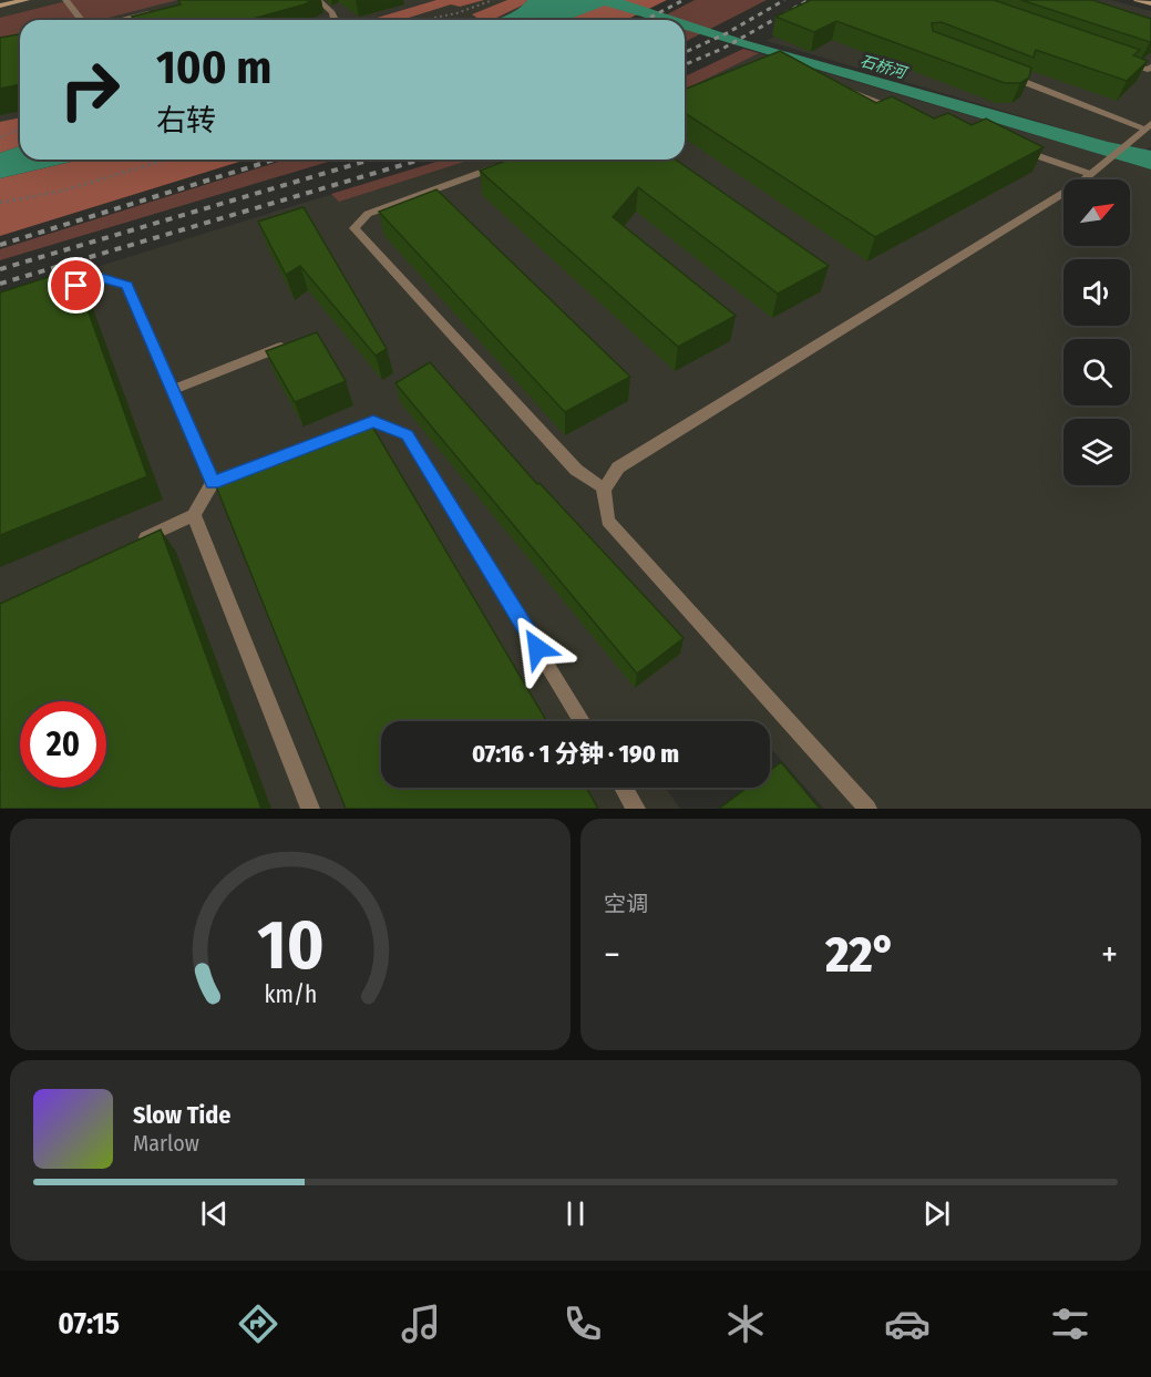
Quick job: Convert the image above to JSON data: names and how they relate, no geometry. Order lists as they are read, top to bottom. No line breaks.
{"water":["石桥河"],"north":"top right","page":{"turn":["100 m","右转"],"limit":"20","trip":"07:16 · 1 分钟 · 190 m","tile":"空调","heat":["−","22°","+"],"song":["Slow Tide","Marlow"],"tabs":"07:15","gauge":["10","km/h"]}}
